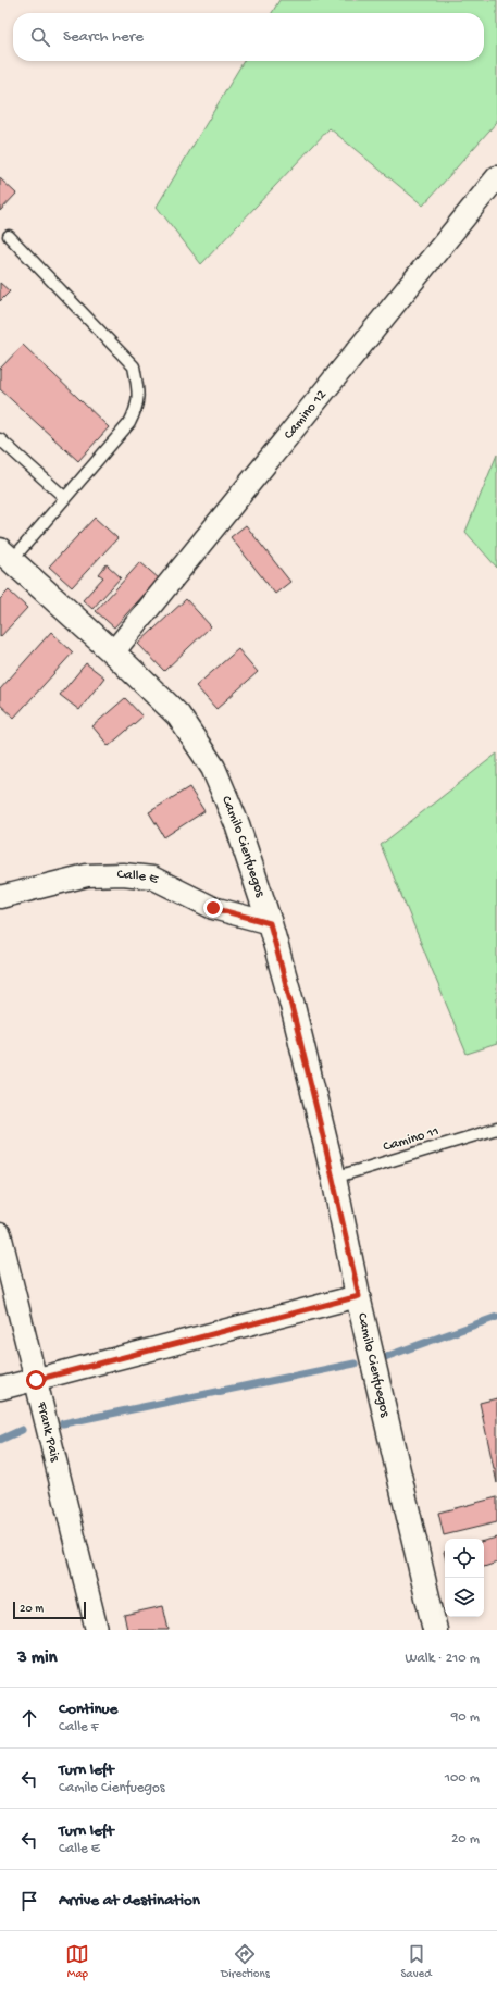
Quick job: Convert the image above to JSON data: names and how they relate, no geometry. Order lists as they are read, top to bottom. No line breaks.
{"streets":{"street":["Camino 12","Camilo Cienfuegos","Calle E","Frank Pais"],"lane":["Camino 11"]},"crossings":[["Camino 12","Camilo Cienfuegos"],["Camilo Cienfuegos","Calle E"],["Camilo Cienfuegos","Camino 11"]],"scale_bar":"20 m","page":{"search":"Search here","scale":"20 m","heading":["3 min","Walk · 210 m"],"list":[["Continue","Calle F","90 m"],["Turn left","Camilo Cienfuegos","100 m"],["Turn left","Calle E","20 m"],"Arrive at destination"],"nav":["Map","Directions","Saved"]}}
